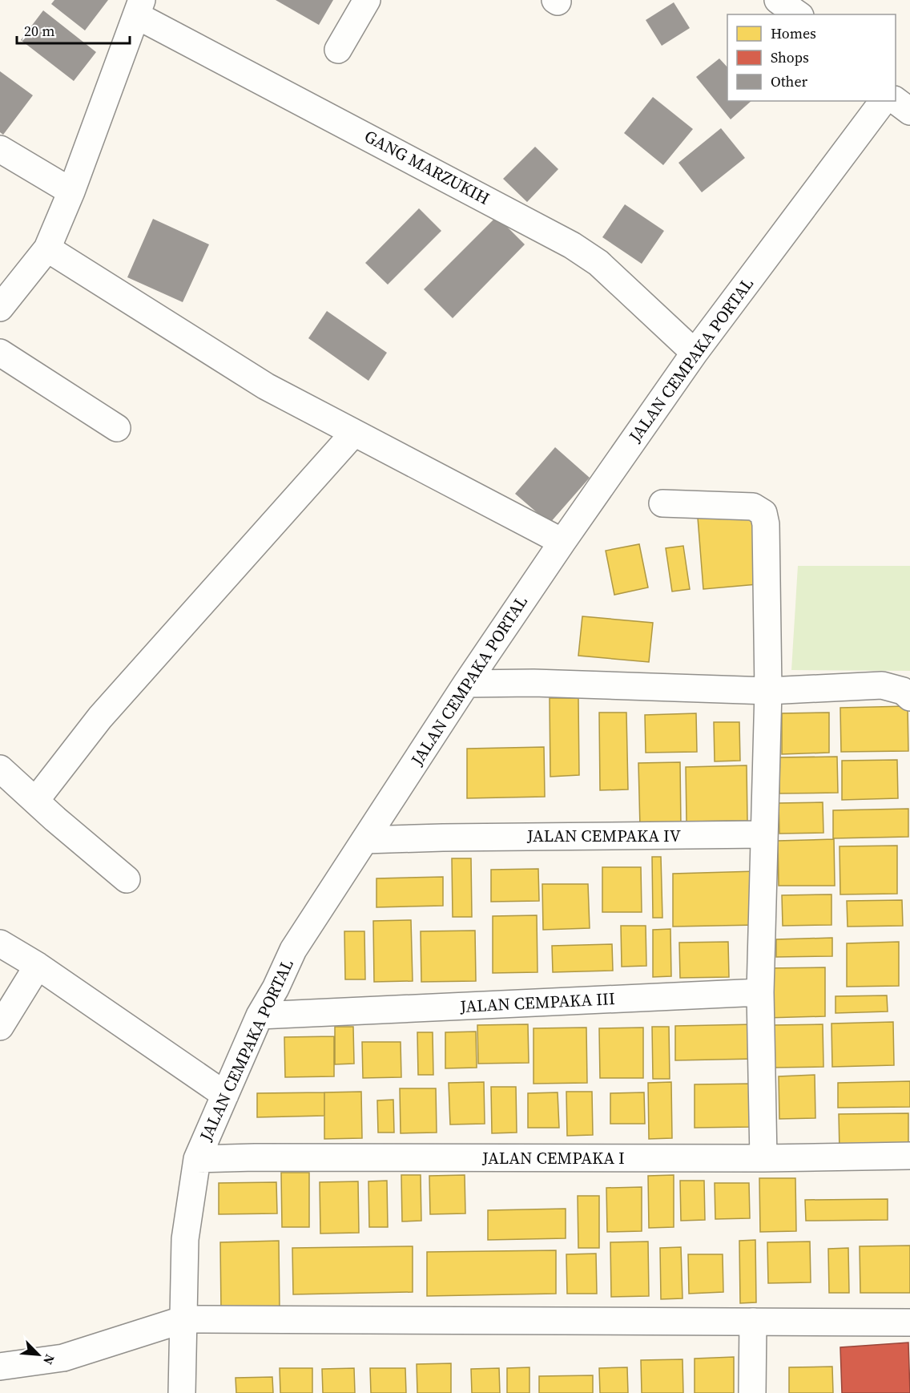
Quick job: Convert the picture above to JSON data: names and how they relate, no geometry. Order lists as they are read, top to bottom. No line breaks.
{"streets":{"street":["GANG MARZUKIH","JALAN CEMPAKA PORTAL","JALAN CEMPAKA IV","JALAN CEMPAKA III","JALAN CEMPAKA I"]},"crossings":[["GANG MARZUKIH","JALAN CEMPAKA PORTAL"],["JALAN CEMPAKA PORTAL","JALAN CEMPAKA IV"],["JALAN CEMPAKA PORTAL","JALAN CEMPAKA III"],["JALAN CEMPAKA PORTAL","JALAN CEMPAKA I"]],"legend":["Homes","Shops","Other"],"scale_bar":"20 m","north":"bottom right"}
